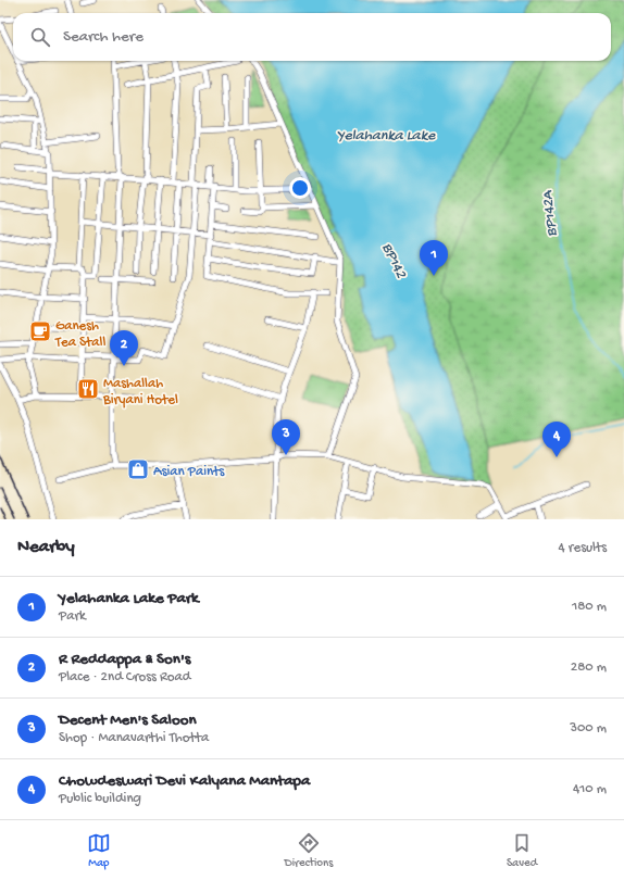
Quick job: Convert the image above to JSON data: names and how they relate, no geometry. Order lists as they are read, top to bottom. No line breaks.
{"water":["Yelahanka Lake","BP142A","BP142"],"places":{"cafe":["Ganesh Tea Stall"],"restaurant":["Mashallah Biryani Hotel"],"shop":["Asian Paints"]},"page":{"search":"Search here","pins":["1","2","3","4"],"heading":["Nearby","4 results"],"list":[{"mark":"1","name":"Yelahanka Lake Park","note":"Park","value":"180 m"},{"mark":"2","name":"R Reddappa & Son's","note":"Place · 2nd Cross Road","value":"280 m"},{"mark":"3","name":"Decent Men's Saloon","note":"Shop · Manavarthi Thotta","value":"300 m"},{"mark":"4","name":"Chowdeswari Devi Kalyana Mantapa","note":"Public building","value":"410 m"}],"nav":["Map","Directions","Saved"]}}
